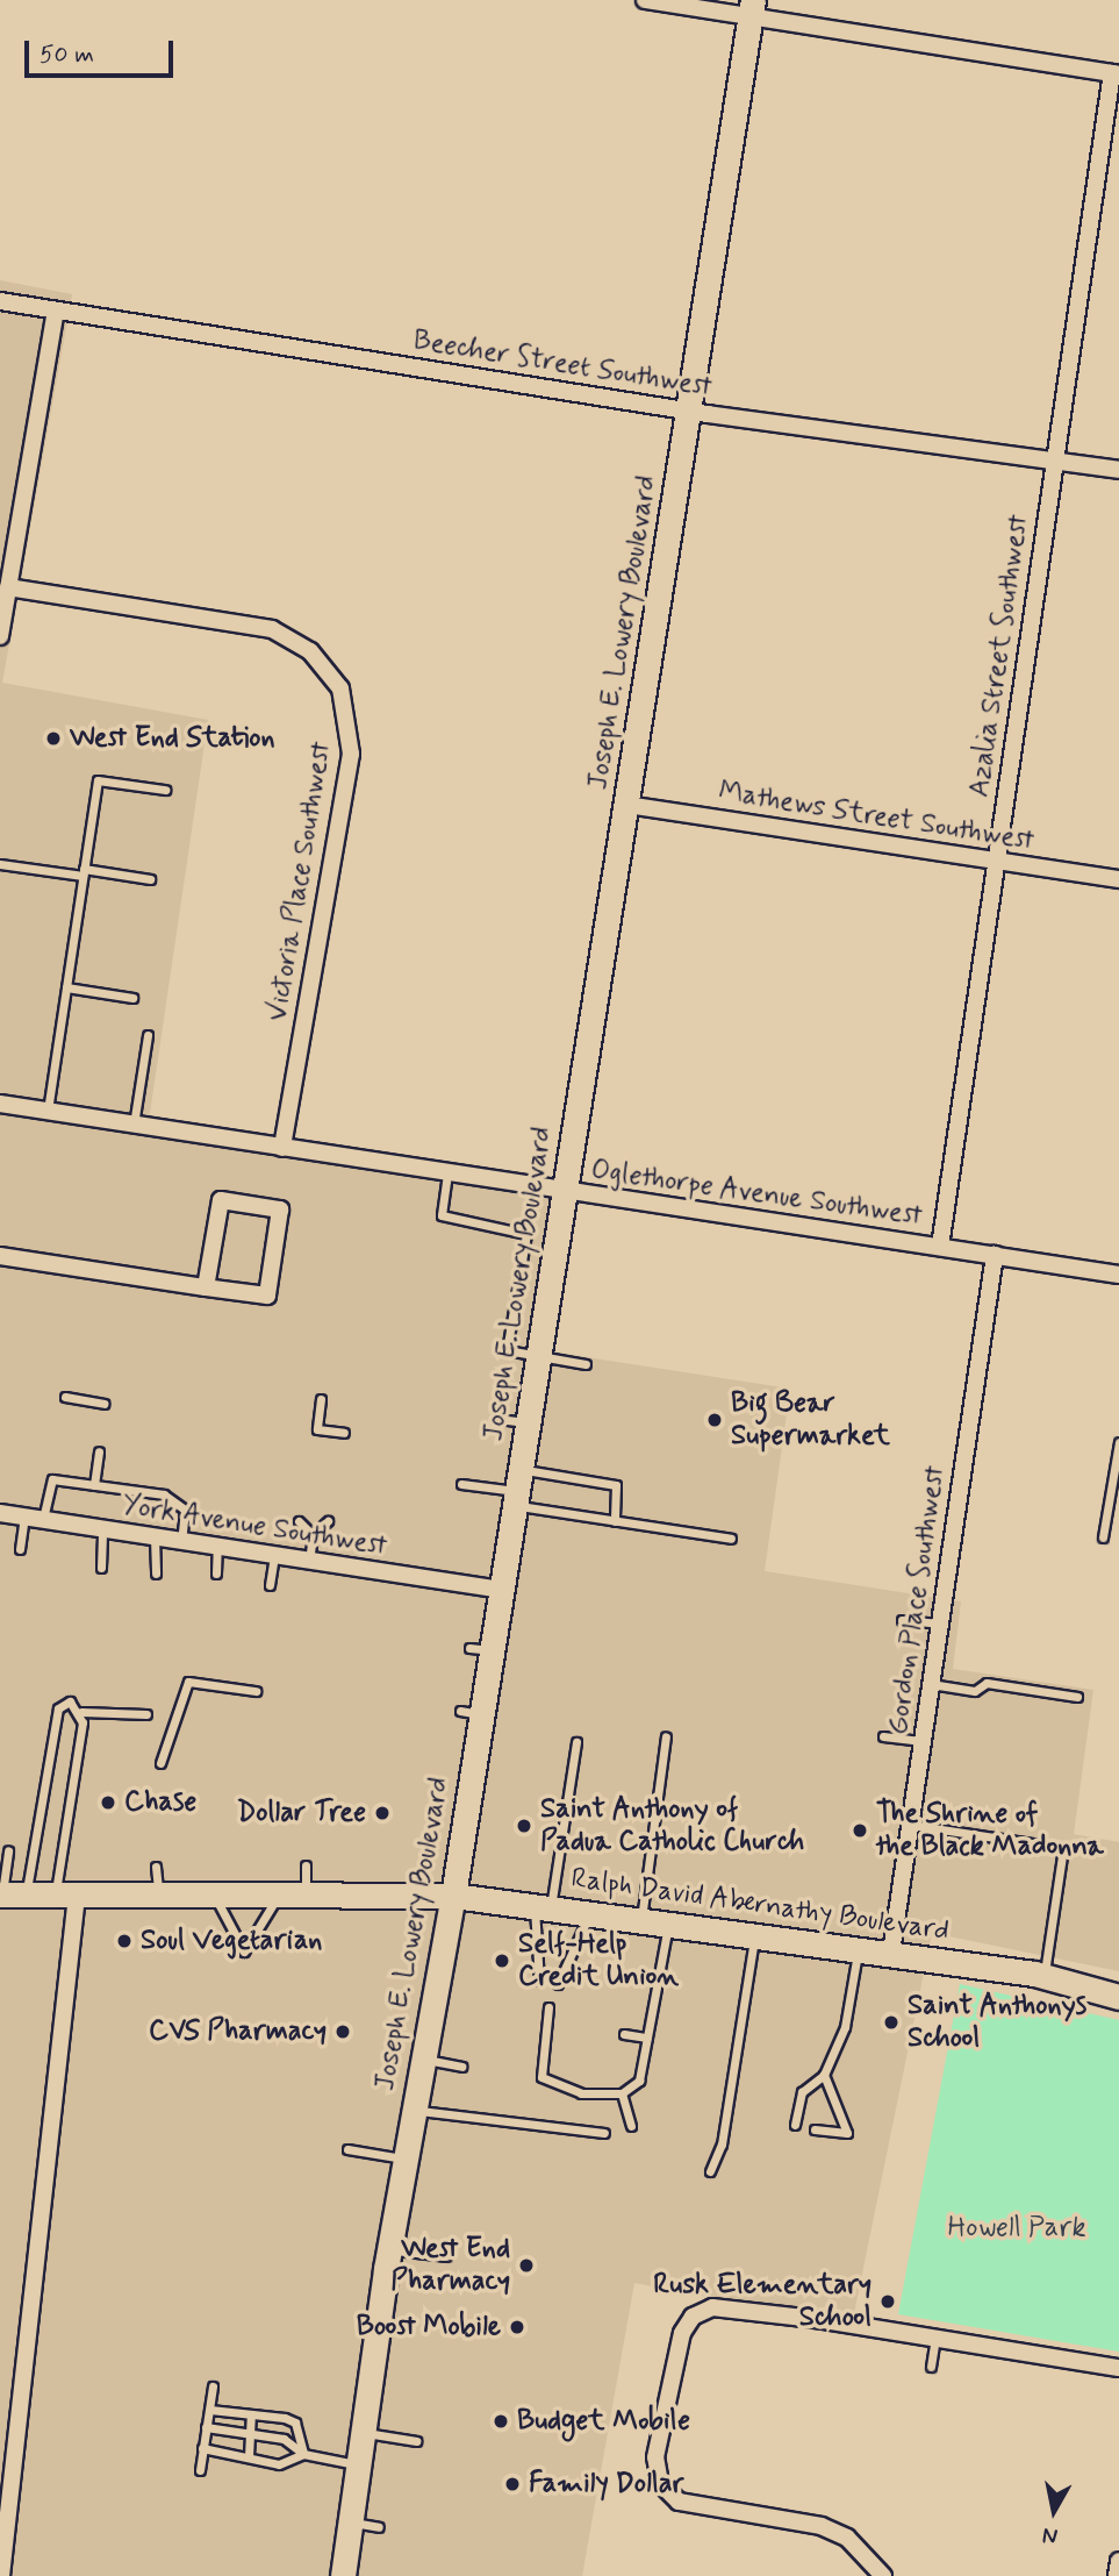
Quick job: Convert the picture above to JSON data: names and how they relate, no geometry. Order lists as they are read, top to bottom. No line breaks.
{"streets":{"street":["Beecher Street Southwest","Joseph E. Lowery Boulevard","Azalia Street Southwest","Mathews Street Southwest","Victoria Place Southwest","Oglethorpe Avenue Southwest","York Avenue Southwest","Gordon Place Southwest","Ralph David Abernathy Boulevard"]},"crossings":[["Beecher Street Southwest","Joseph E. Lowery Boulevard"],["Beecher Street Southwest","Azalia Street Southwest"],["Joseph E. Lowery Boulevard","Mathews Street Southwest"],["Joseph E. Lowery Boulevard","Oglethorpe Avenue Southwest"],["Joseph E. Lowery Boulevard","York Avenue Southwest"],["Joseph E. Lowery Boulevard","Ralph David Abernathy Boulevard"],["Azalia Street Southwest","Mathews Street Southwest"],["Azalia Street Southwest","Oglethorpe Avenue Southwest"],["Victoria Place Southwest","Oglethorpe Avenue Southwest"],["Oglethorpe Avenue Southwest","Gordon Place Southwest"],["Gordon Place Southwest","Ralph David Abernathy Boulevard"]],"parks":["Howell Park"],"places":["West End Station","Big Bear Supermarket","Chase","Dollar Tree","Saint Anthony of Padua Catholic Church","The Shrine of the Black Madonna","Soul Vegetarian","Self-Help Credit Union","Saint Anthonys School","CVS Pharmacy","West End Pharmacy","Rusk Elementary School","Boost Mobile","Budget Mobile","Family Dollar"],"scale_bar":"50 m","north":"bottom"}
